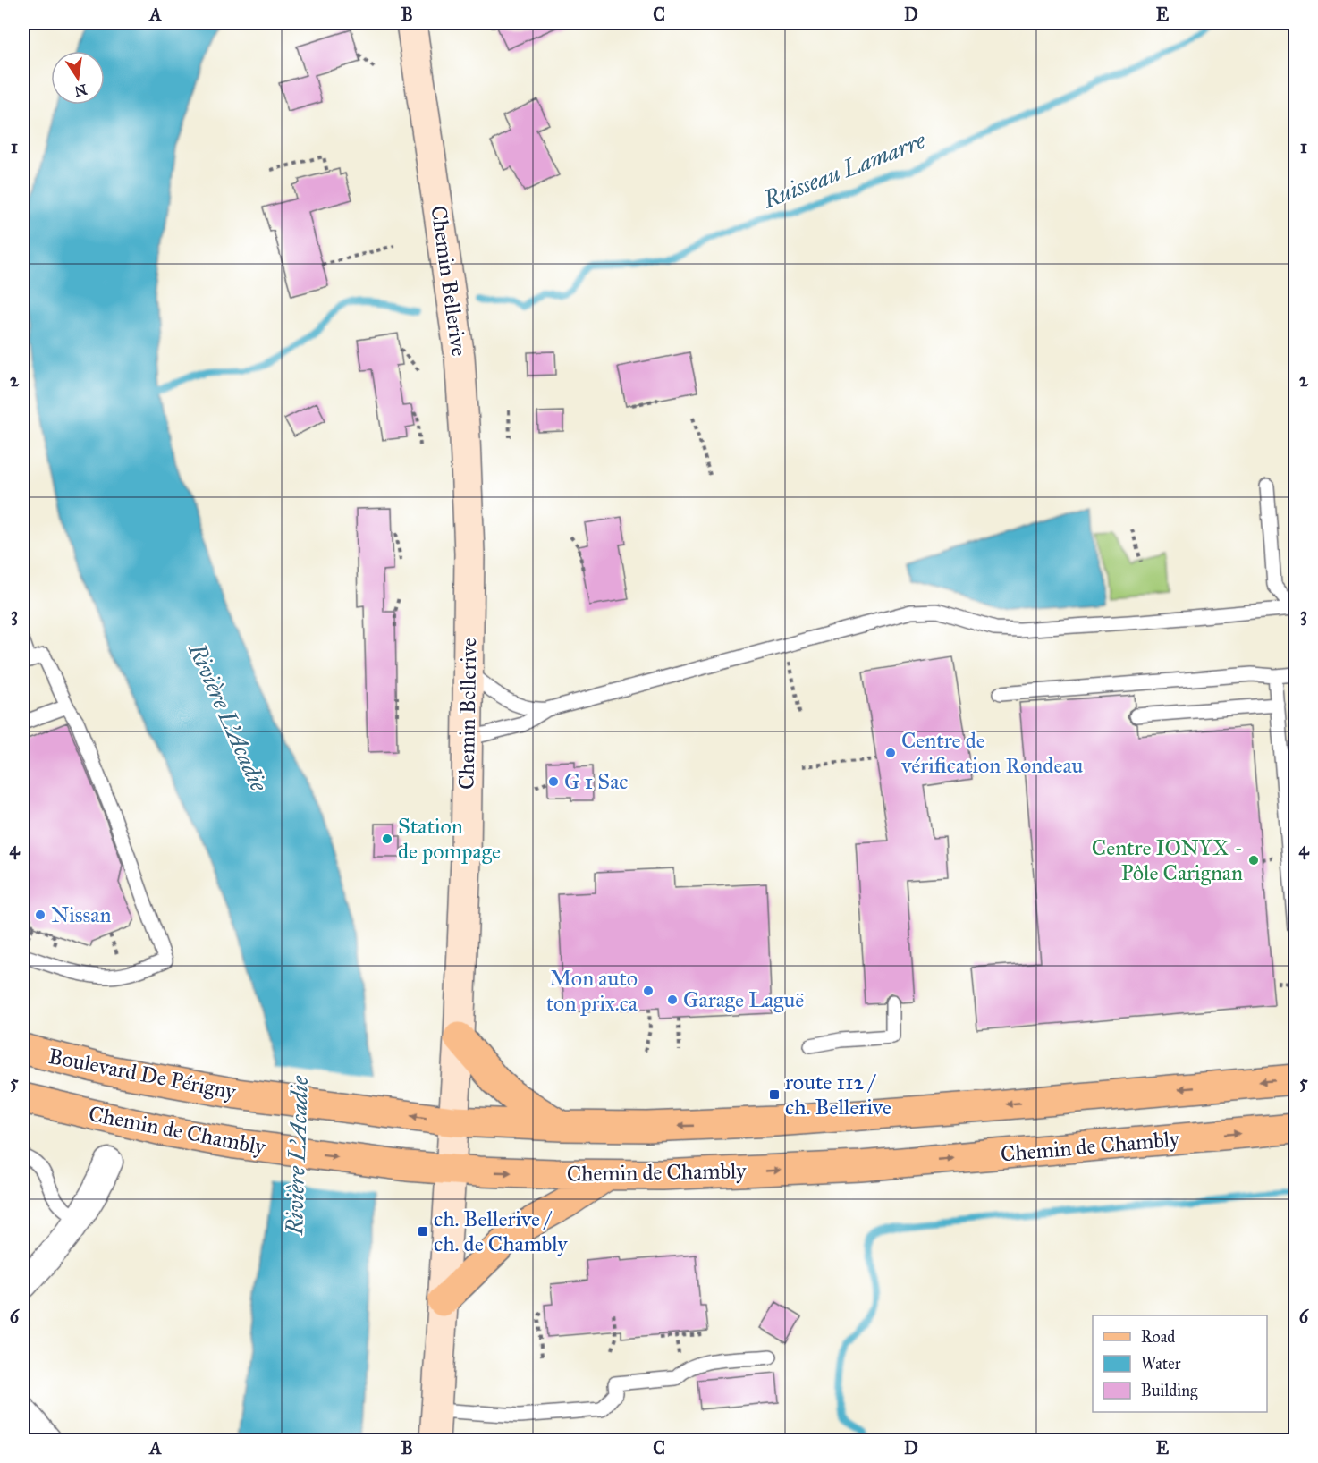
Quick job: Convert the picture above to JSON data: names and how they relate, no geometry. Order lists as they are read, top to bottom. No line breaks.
{"streets":{"main road":["Boulevard De Périgny","Chemin de Chambly"],"street":["Chemin Bellerive"]},"crossings":[["Chemin Bellerive","Boulevard De Périgny"],["Chemin Bellerive","Chemin de Chambly"]],"one_way":["Boulevard De Périgny"],"water":["Ruisseau Lamarre","Rivière L'Acadie"],"places":{"other":["Centre de vérification Rondeau","G 1 Sac","Station de pompage","Centre IONYX - Pôle Carignan","Nissan","Mon auto ton prix.ca","Garage Laguë"],"transit":["route 112 / ch. Bellerive","ch. Bellerive / ch. de Chambly"]},"legend":["Road","Water","Building"],"north":"bottom","grid":{"columns":["A","B","C","D","E"],"rows":["1","2","3","4","5","6"]}}
